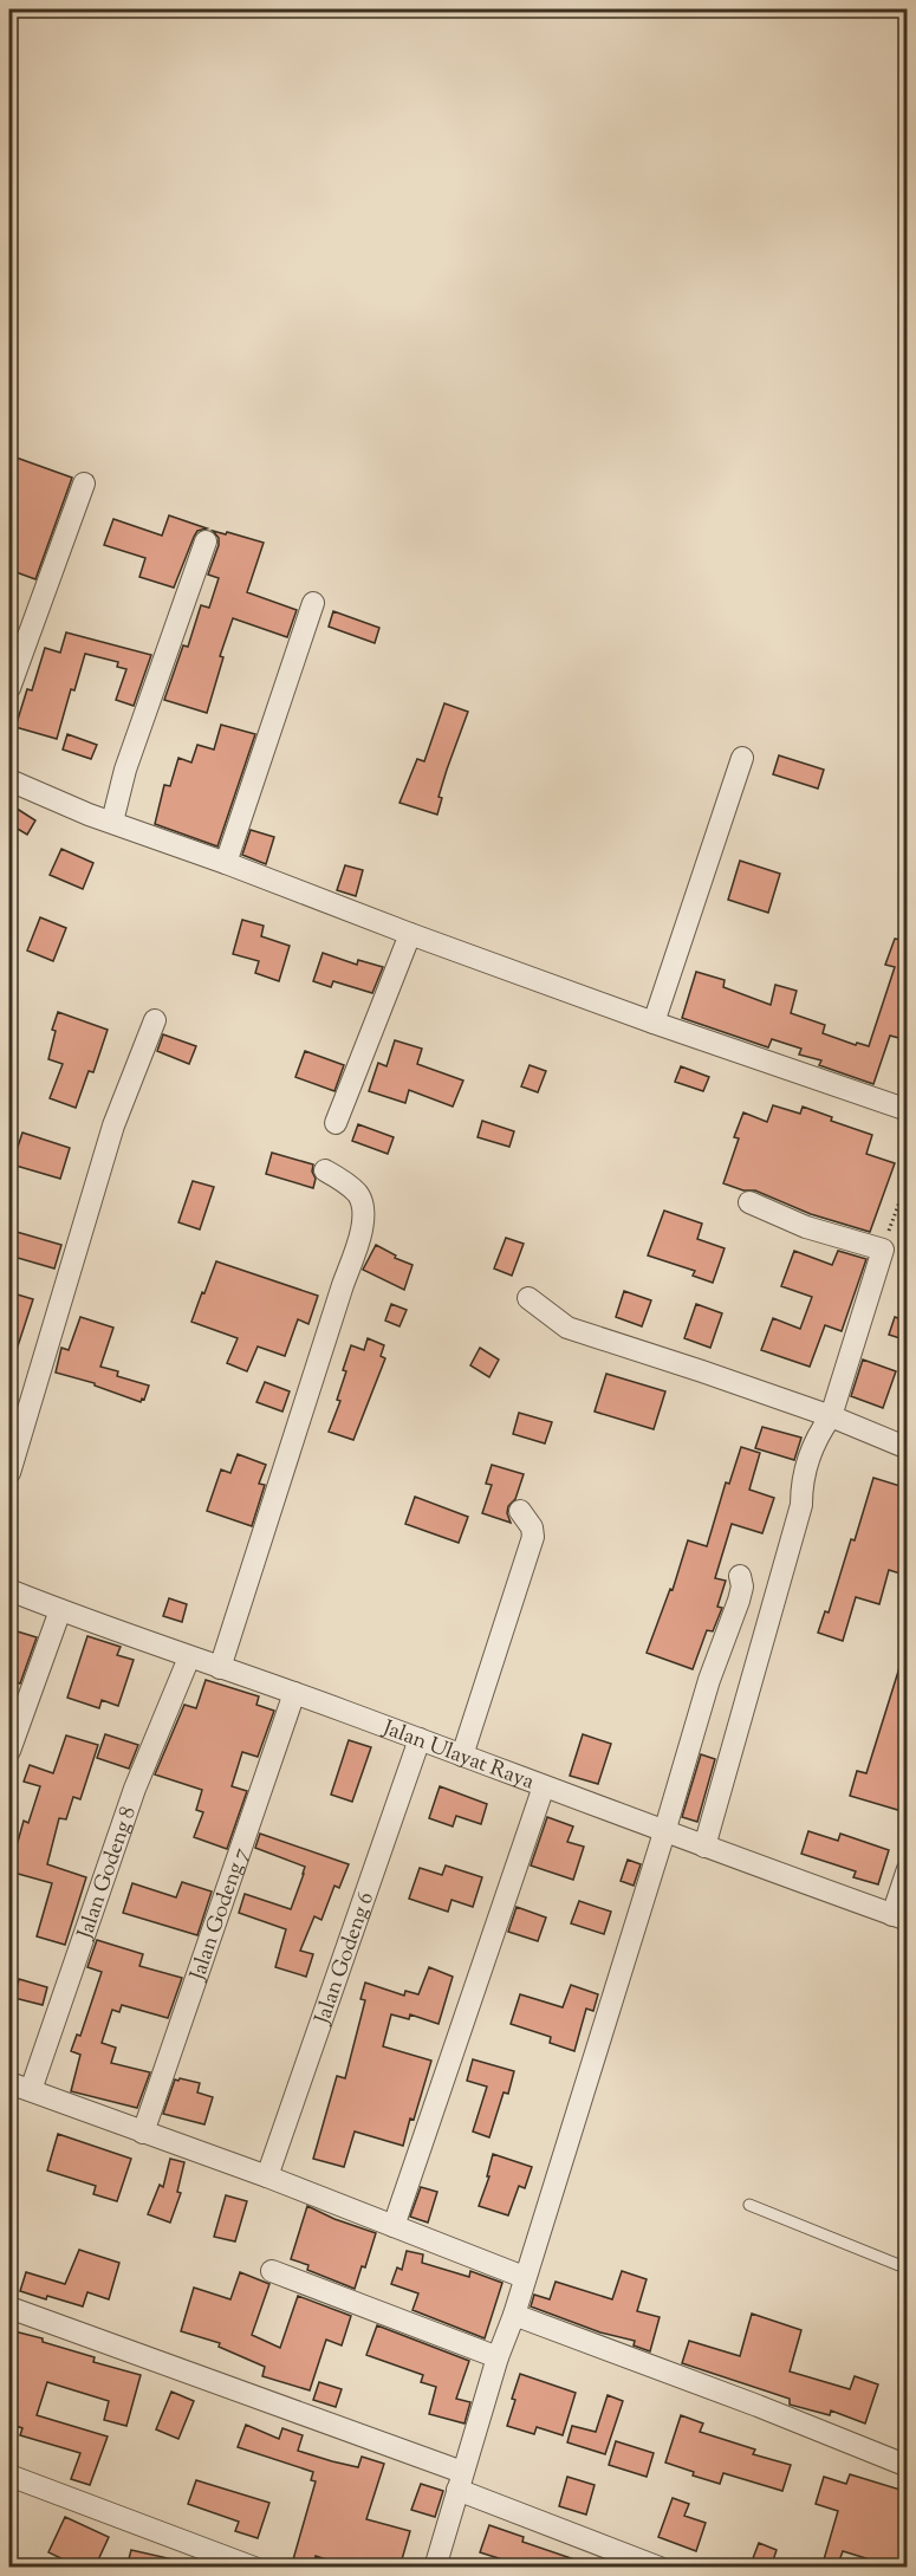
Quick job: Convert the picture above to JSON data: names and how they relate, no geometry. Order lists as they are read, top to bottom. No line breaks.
{"streets":{"street":["Jalan Ulayat Raya","Jalan Godeng 8","Jalan Godeng 7","Jalan Godeng 6"]},"crossings":[["Jalan Ulayat Raya","Jalan Godeng 8"],["Jalan Ulayat Raya","Jalan Godeng 7"],["Jalan Ulayat Raya","Jalan Godeng 6"]]}
